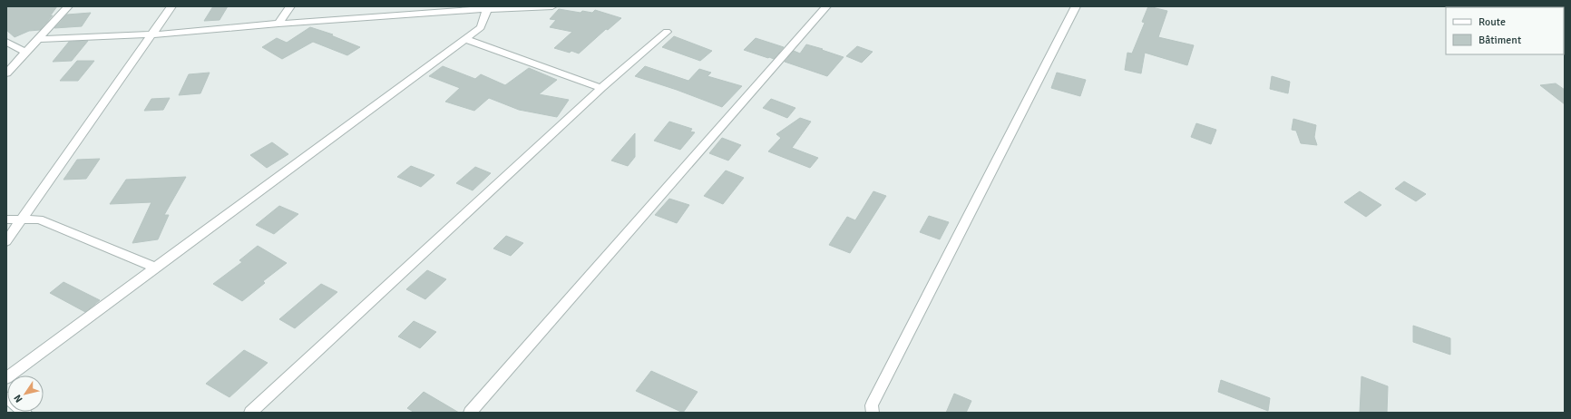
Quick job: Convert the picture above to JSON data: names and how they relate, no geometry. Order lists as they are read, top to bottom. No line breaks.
{"legend":["Route","Bâtiment"],"north":"bottom left"}
